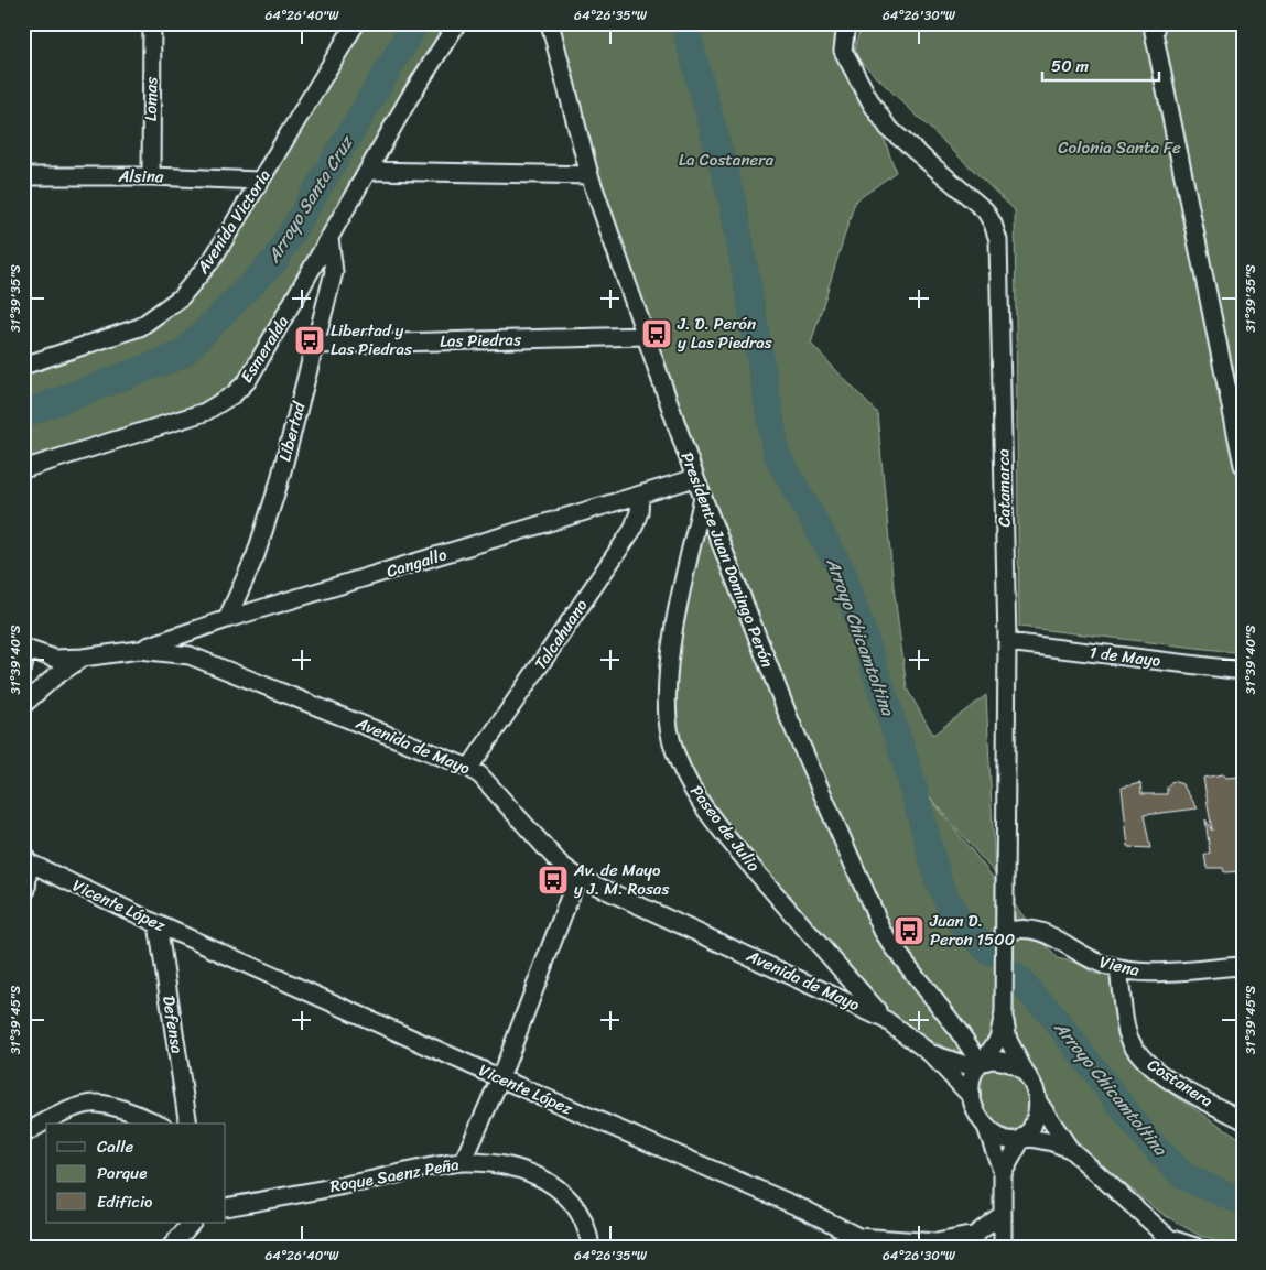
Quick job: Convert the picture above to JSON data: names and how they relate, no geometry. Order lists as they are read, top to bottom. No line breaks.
{"streets":{"street":["Lomas","Alsina","Avenida Victoria","Las Piedras","Esmeralda","Libertad","Catamarca","Presidente Juan Domingo Perón","Cangallo","Talcahuano","1 de Mayo","Avenida de Mayo","Paseo de Julio","Vicente López","Viena","Defensa","Costanera","Roque Saenz Peña"]},"crossings":[["Lomas","Alsina"],["Alsina","Avenida Victoria"],["Las Piedras","Libertad"],["Las Piedras","Presidente Juan Domingo Perón"],["Esmeralda","Libertad"],["Libertad","Cangallo"],["Catamarca","Presidente Juan Domingo Perón"],["Catamarca","1 de Mayo"],["Catamarca","Avenida de Mayo"],["Catamarca","Viena"],["Presidente Juan Domingo Perón","Cangallo"],["Presidente Juan Domingo Perón","Avenida de Mayo"],["Presidente Juan Domingo Perón","Paseo de Julio"],["Cangallo","Talcahuano"],["Cangallo","Avenida de Mayo"],["Talcahuano","Avenida de Mayo"],["Avenida de Mayo","Paseo de Julio"],["Vicente López","Defensa"],["Viena","Costanera"]],"water":["Arroyo Santa Cruz","Arroyo Chicamtoltina"],"parks":["Colonia Santa Fe","La Costanera"],"places":{"bus stop":["J. D. Perón y Las Piedras","Libertad y Las Piedras","Av. de Mayo y J. M. Rosas","Juan D. Peron 1500"]},"legend":["Calle","Parque","Edificio"],"scale_bar":"50 m","coordinates":["64°26'40\"W","64°26'35\"W","64°26'30\"W","31°39'35\"S","31°39'40\"S","31°39'45\"S"]}
